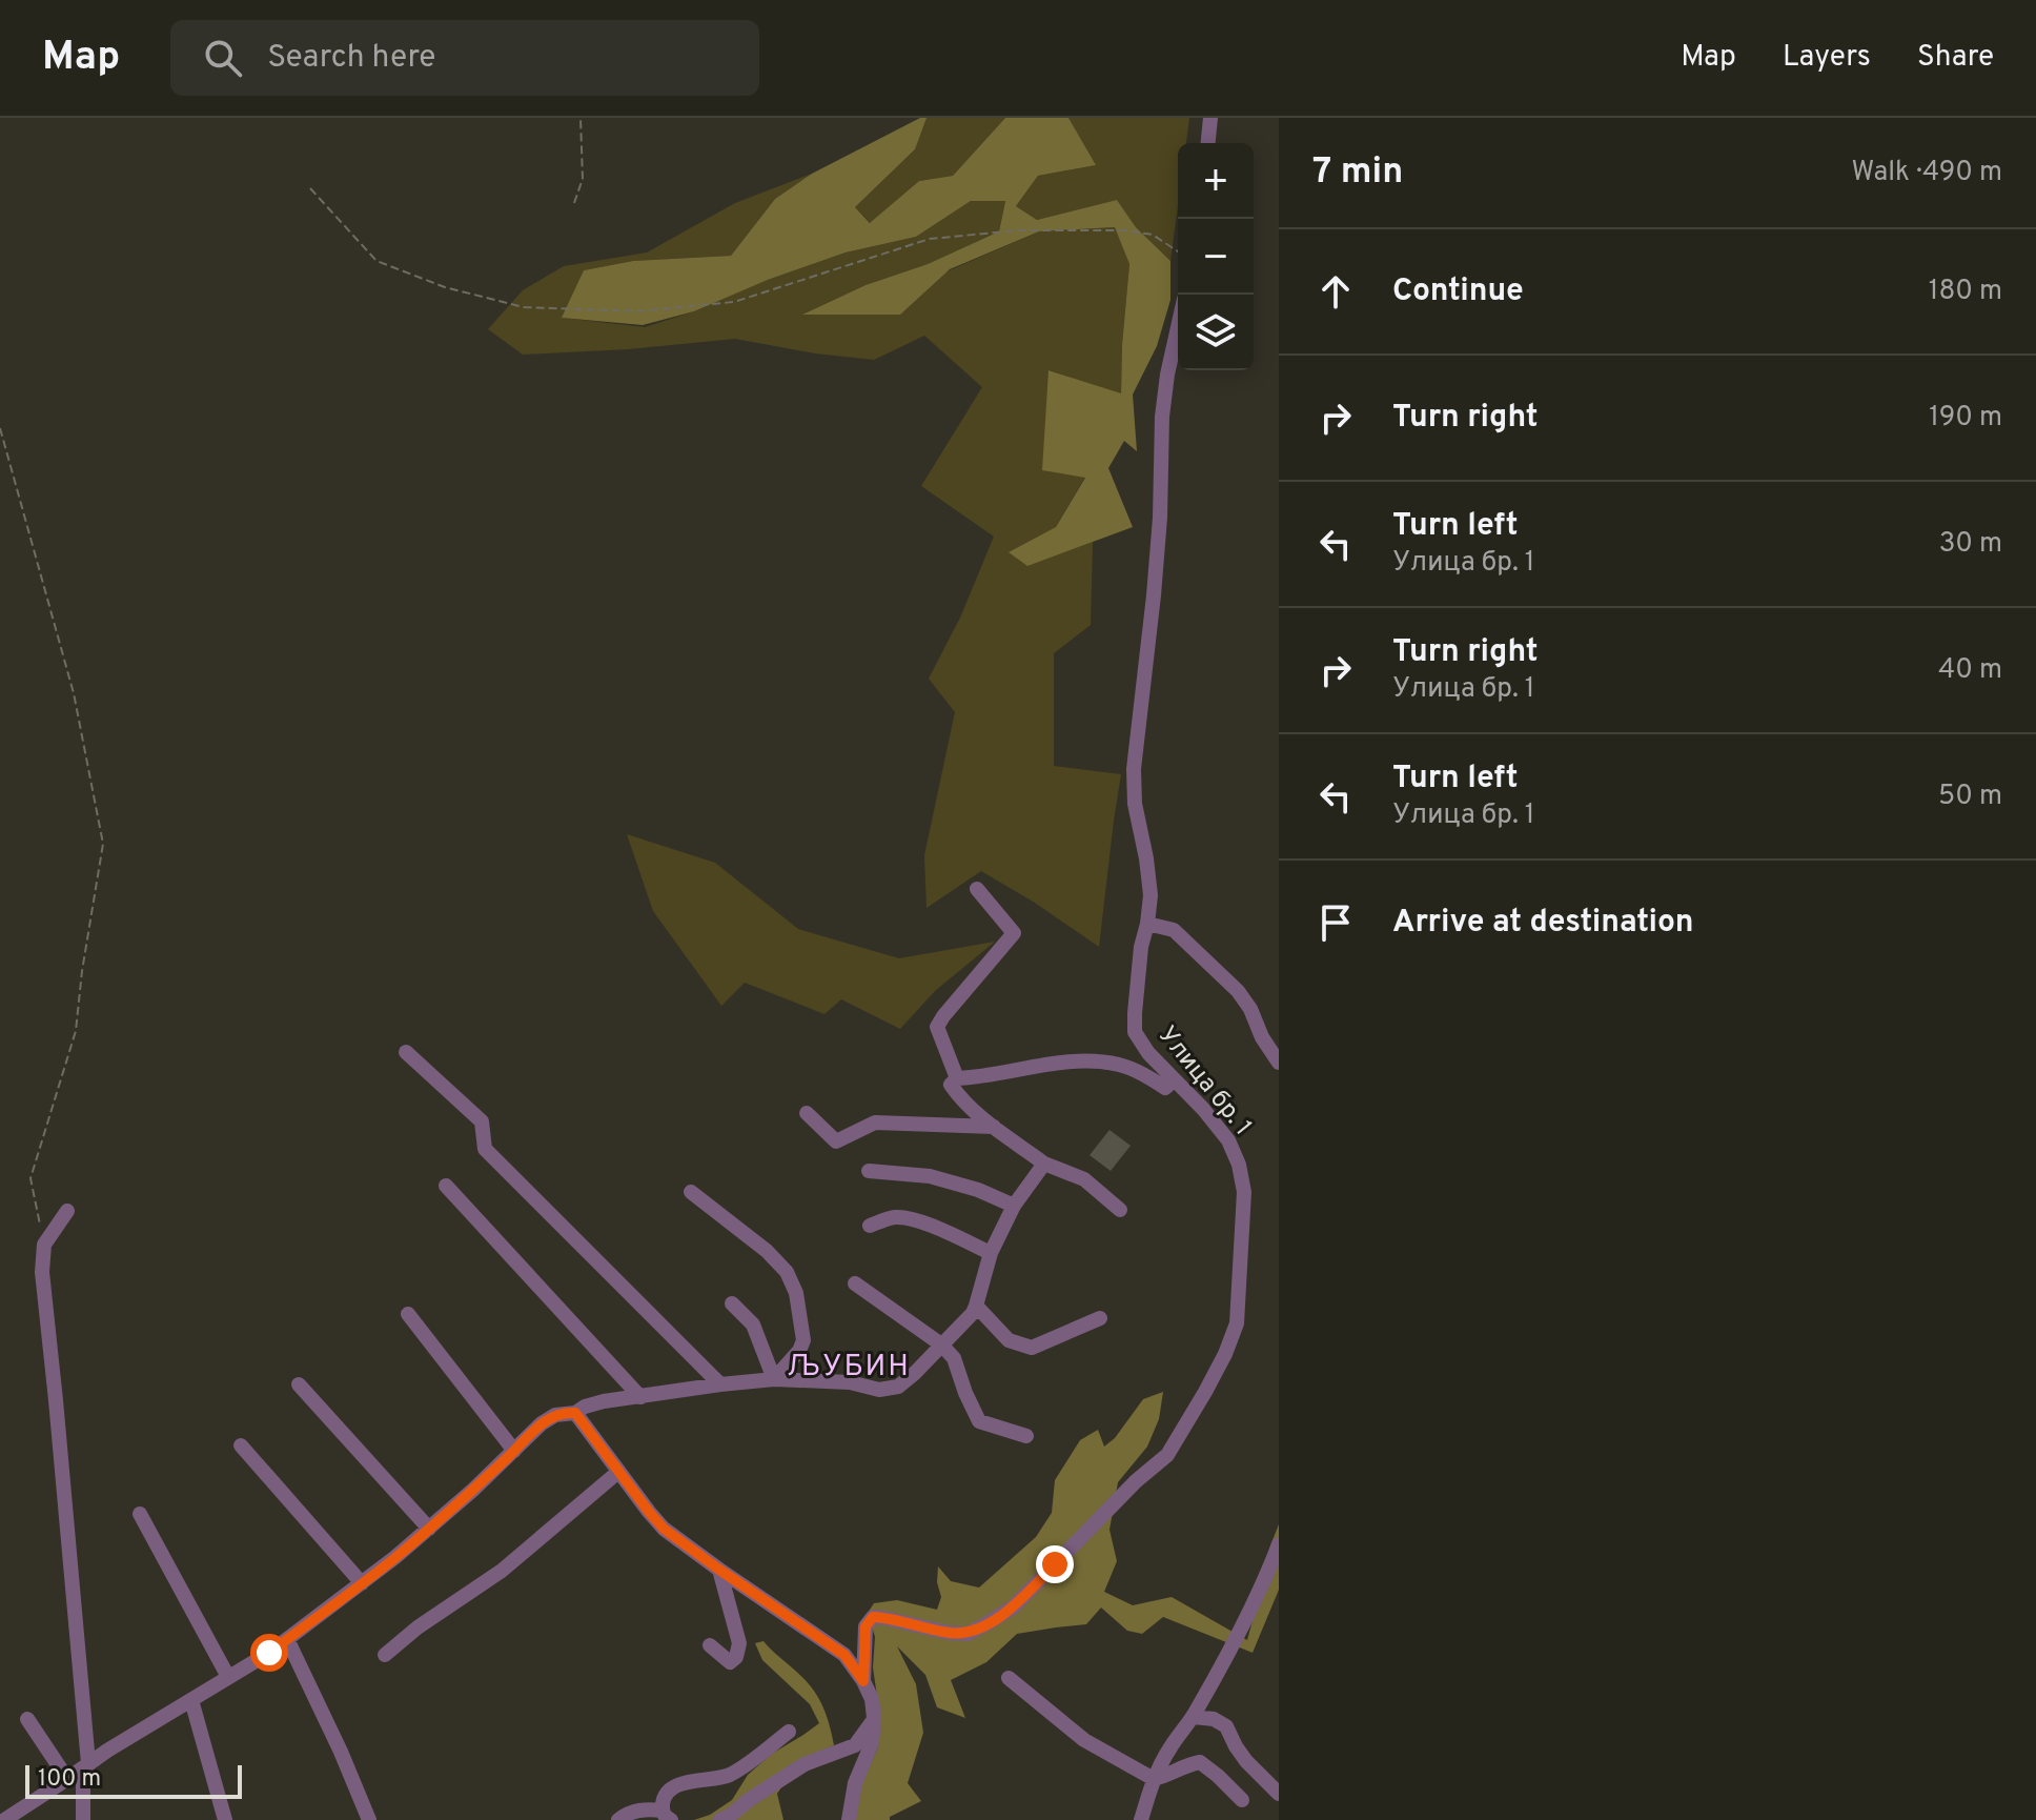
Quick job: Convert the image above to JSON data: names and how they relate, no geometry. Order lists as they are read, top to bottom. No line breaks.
{"streets":{"street":["Улица бр. 1"]},"districts":["ЉУБИН"],"scale_bar":"100 m","page":{"header":"Map","search":"Search here","nav":["Map","Layers","Share"],"heading":["7 min","Walk · 490 m"],"map_buttons":["+","−"],"list":[["Continue","180 m"],["Turn right","190 m"],["Turn left","Улица бр. 1","30 m"],["Turn right","Улица бр. 1","40 m"],["Turn left","Улица бр. 1","50 m"],"Arrive at destination"],"scale":"100 m"}}
